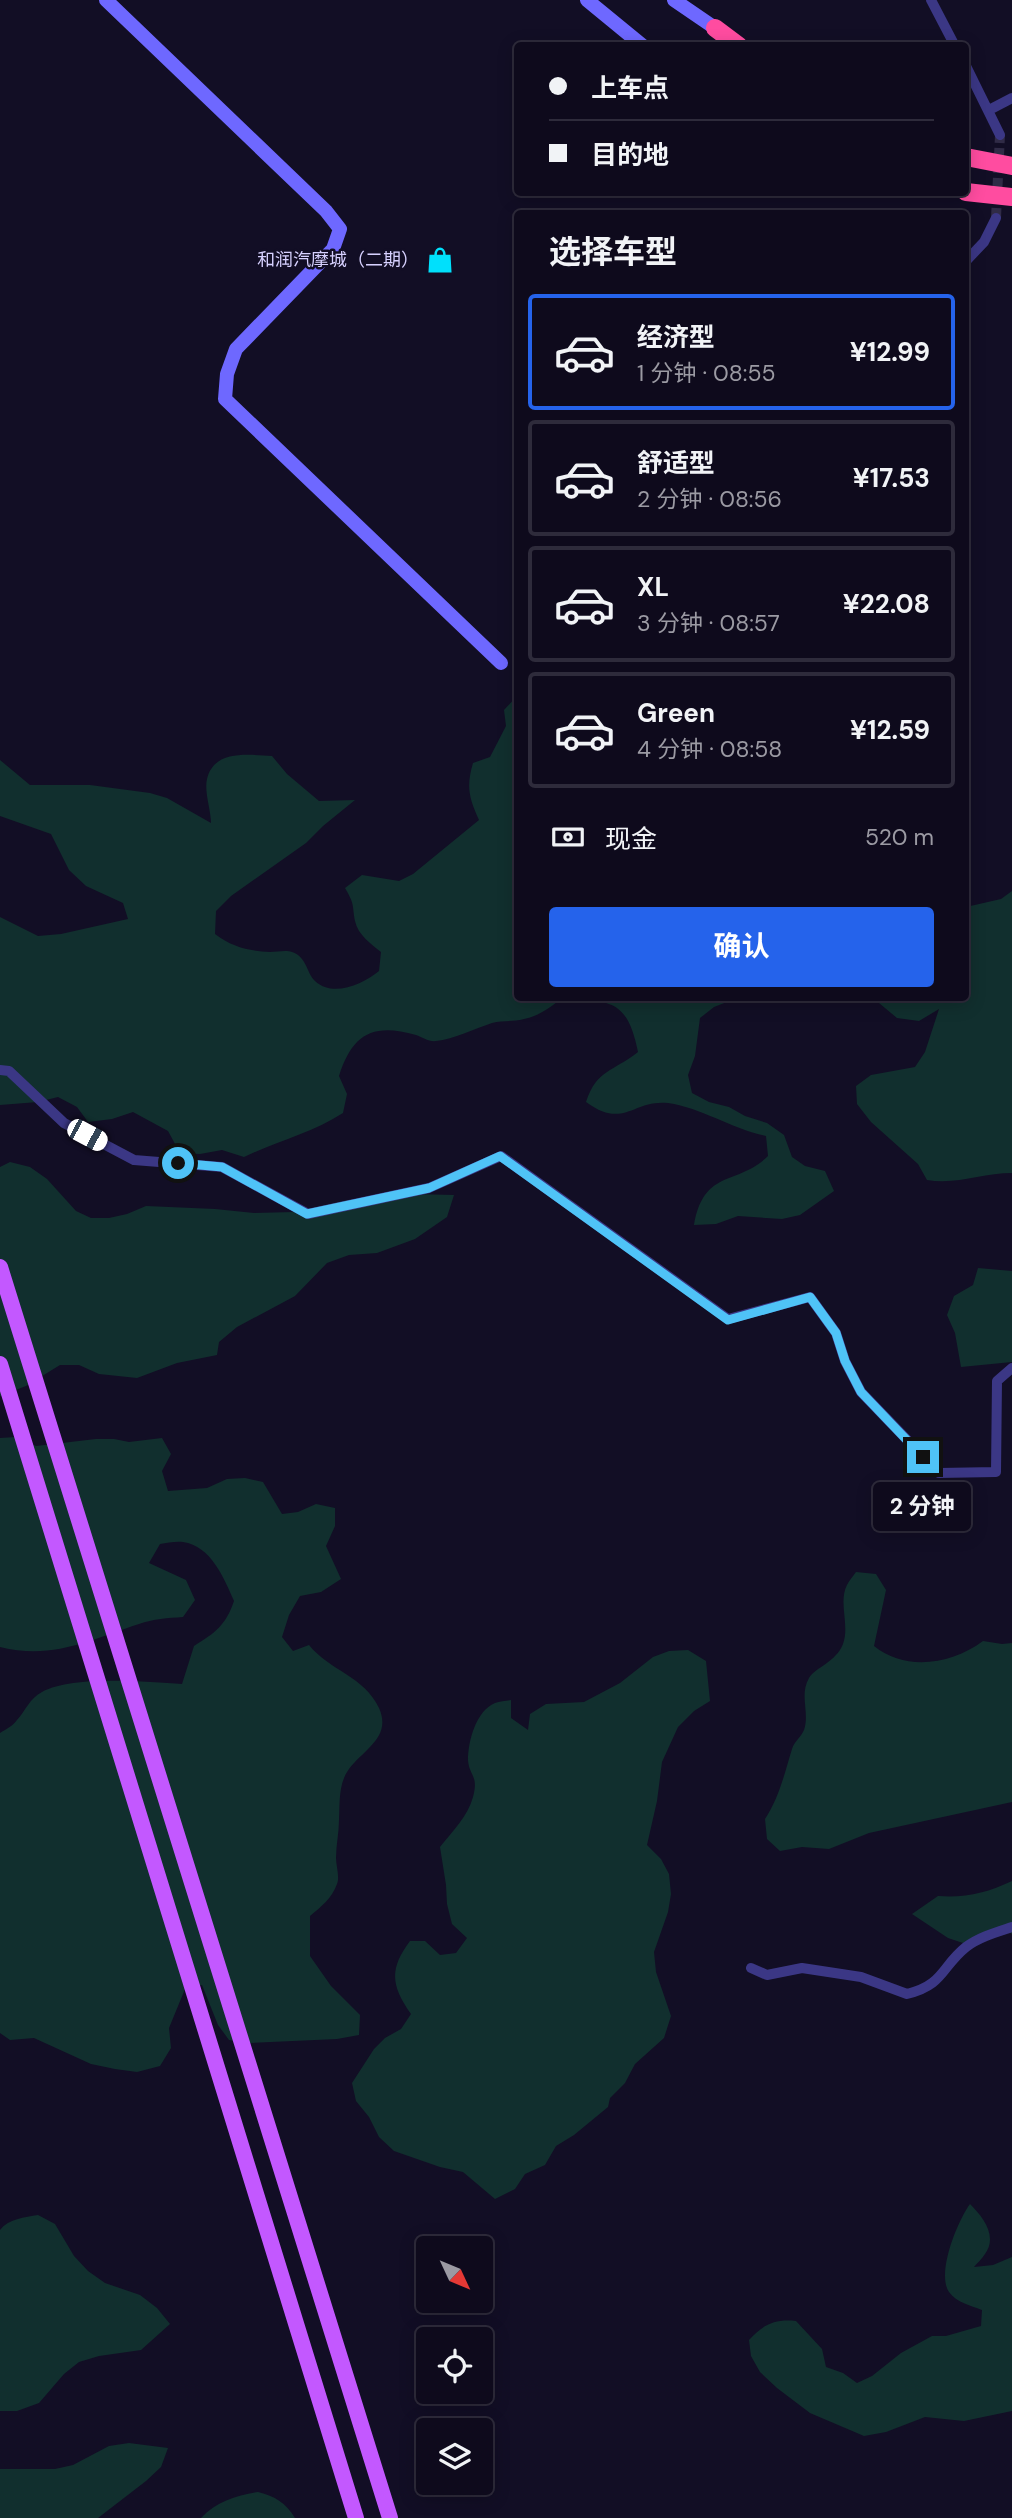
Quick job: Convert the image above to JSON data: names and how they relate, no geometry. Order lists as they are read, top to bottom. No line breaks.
{"places":{"shop":["和润汽摩城（二期）"]},"north":"bottom right","page":{"banner":["上车点","目的地"],"heading":"选择车型","list":[{"name":"经济型","note":"1 分钟 · 08:55","value":"¥12.99"},{"name":"舒适型","note":"2 分钟 · 08:56","value":"¥17.53"},{"name":"XL","note":"3 分钟 · 08:57","value":"¥22.08"},{"name":"Green","note":"4 分钟 · 08:58","value":"¥12.59"}],"pay":["现金","520 m"],"buttons":"确认","bubble":"2 分钟"}}
